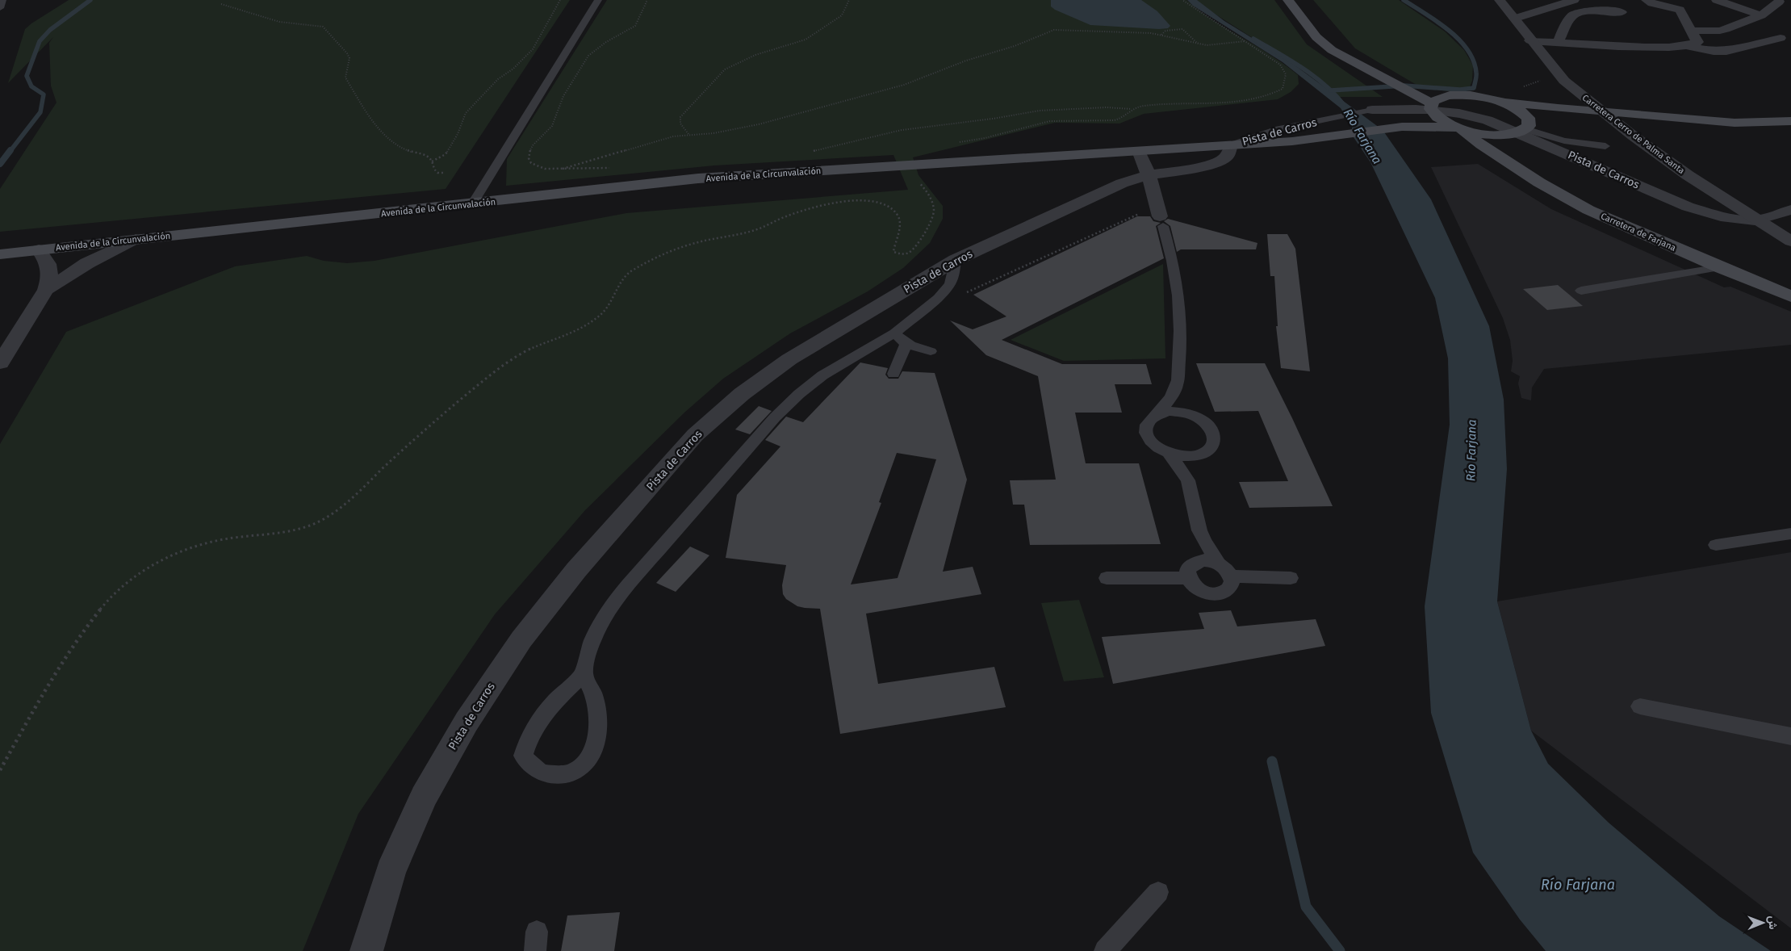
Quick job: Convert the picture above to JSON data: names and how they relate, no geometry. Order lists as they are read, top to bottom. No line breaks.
{"streets":{"main road":["Avenida de la Circunvalación","Carretera de Farjana"],"street":["Pista de Carros","Carretera Cerro de Palma Santa"]},"crossings":[["Pista de Carros","Carretera Cerro de Palma Santa"],["Pista de Carros","Avenida de la Circunvalación"],["Pista de Carros","Carretera de Farjana"]],"water":["Río Farjana"],"north":"right"}
